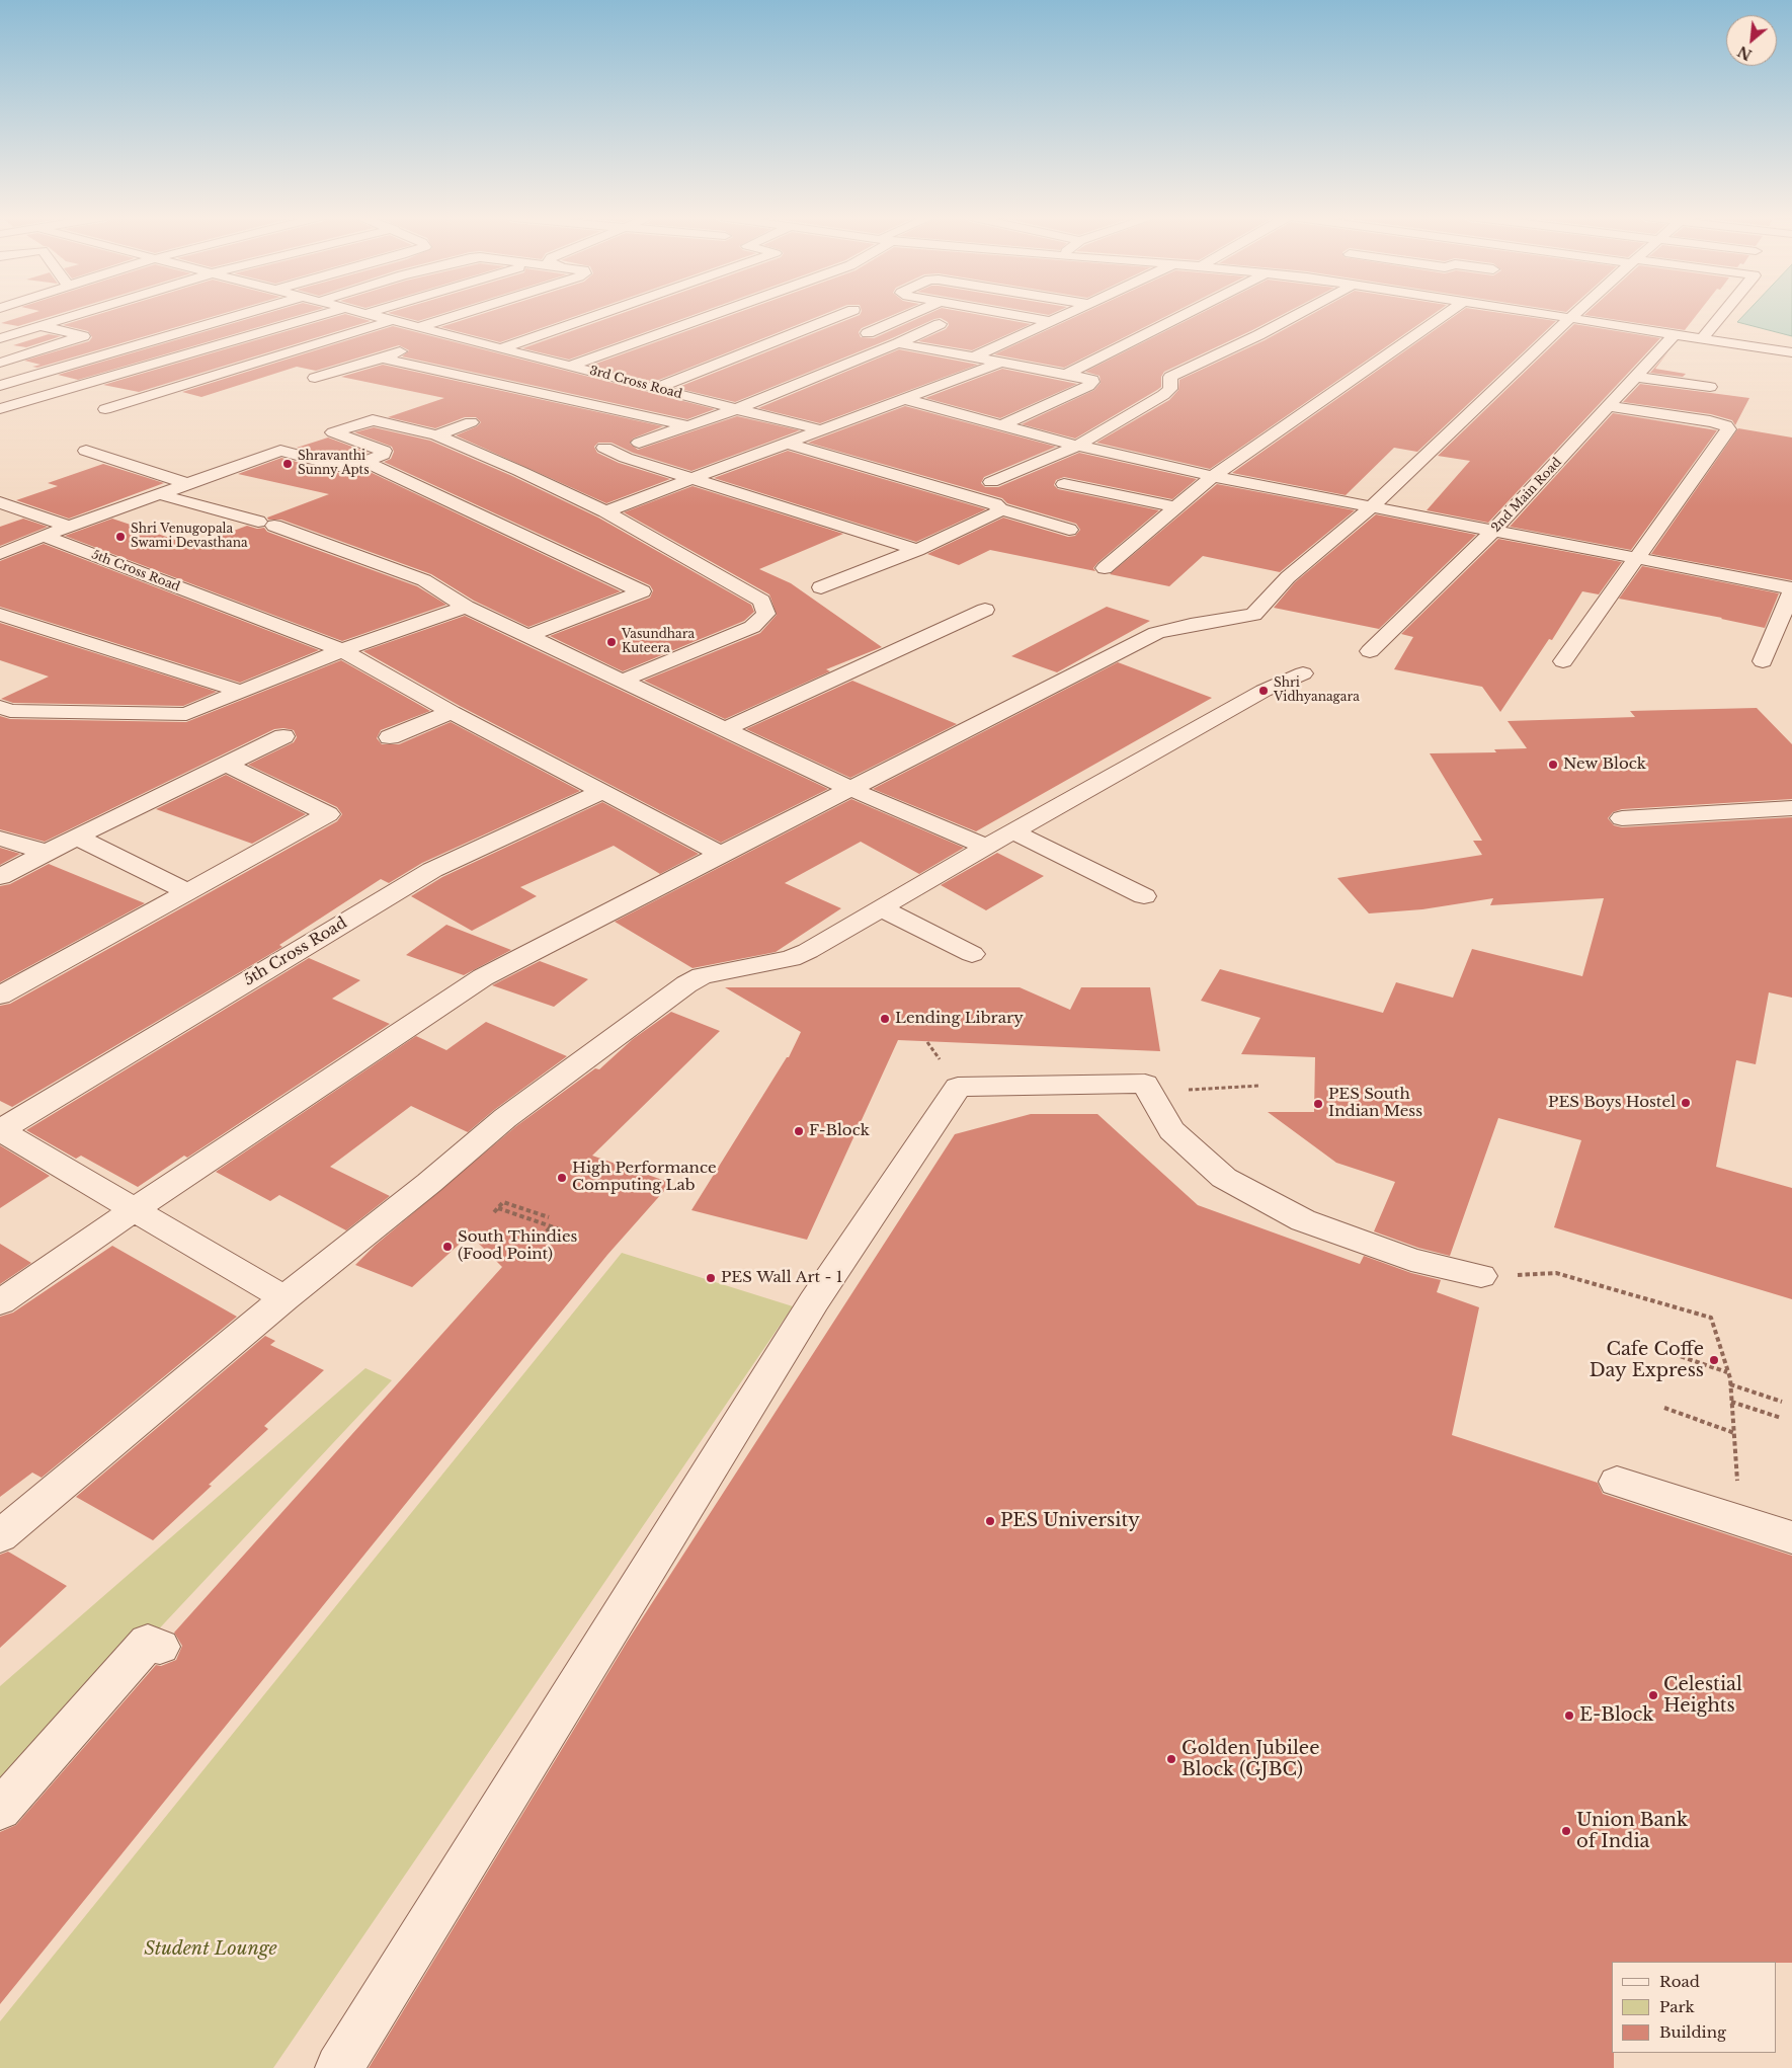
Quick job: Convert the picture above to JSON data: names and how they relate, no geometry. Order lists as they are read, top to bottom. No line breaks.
{"streets":{"street":["3rd Cross Road","2nd Main Road","5th Cross Road"]},"parks":["Student Lounge"],"places":["Shravanthi Sunny Apts","Shri Venugopala Swami Devasthana","Vasundhara Kuteera","Shri Vidhyanagara","New Block","Lending Library","PES Boys Hostel","PES South Indian Mess","F-Block","High Performance Computing Lab","South Thindies (Food Point)","PES Wall Art - 1","Cafe Coffe Day Express","PES University","Celestial Heights","E-Block","Golden Jubilee Block (GJBC)","Union Bank of India"],"legend":["Road","Park","Building"],"north":"bottom left"}
